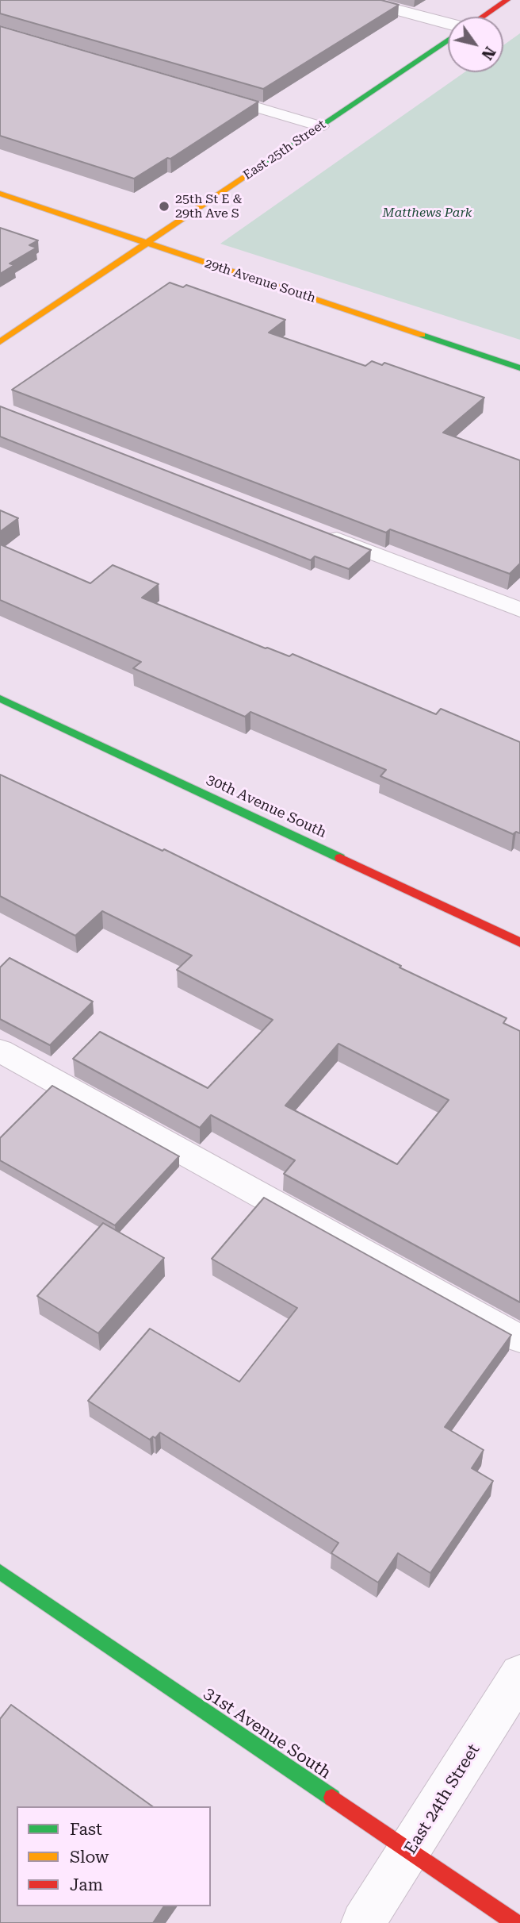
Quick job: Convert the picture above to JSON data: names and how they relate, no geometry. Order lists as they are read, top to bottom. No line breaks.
{"streets":{"street":["East 25th Street","29th Avenue South","30th Avenue South","31st Avenue South","East 24th Street"]},"crossings":[["East 25th Street","29th Avenue South"],["31st Avenue South","East 24th Street"]],"parks":["Matthews Park"],"places":["25th St E & 29th Ave S"],"legend":["Fast","Slow","Jam"],"north":"bottom right"}
